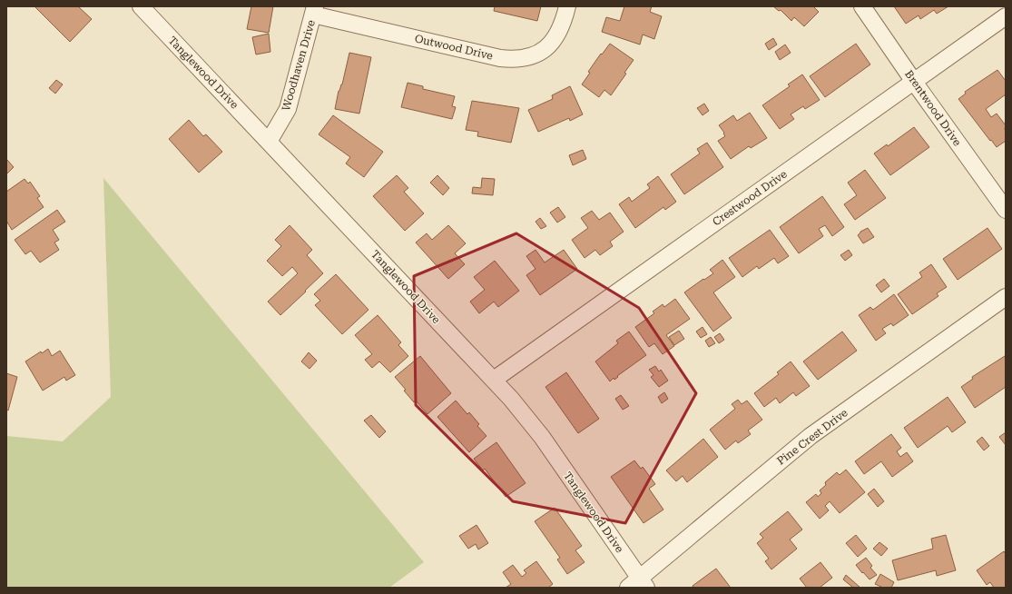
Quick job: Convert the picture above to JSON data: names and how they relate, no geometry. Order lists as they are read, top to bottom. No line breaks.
{"streets":{"street":["Outwood Drive","Woodhaven Drive","Tanglewood Drive","Brentwood Drive","Crestwood Drive","Pine Crest Drive"]},"crossings":[["Outwood Drive","Woodhaven Drive"],["Woodhaven Drive","Tanglewood Drive"],["Tanglewood Drive","Crestwood Drive"],["Tanglewood Drive","Pine Crest Drive"],["Brentwood Drive","Crestwood Drive"]]}
